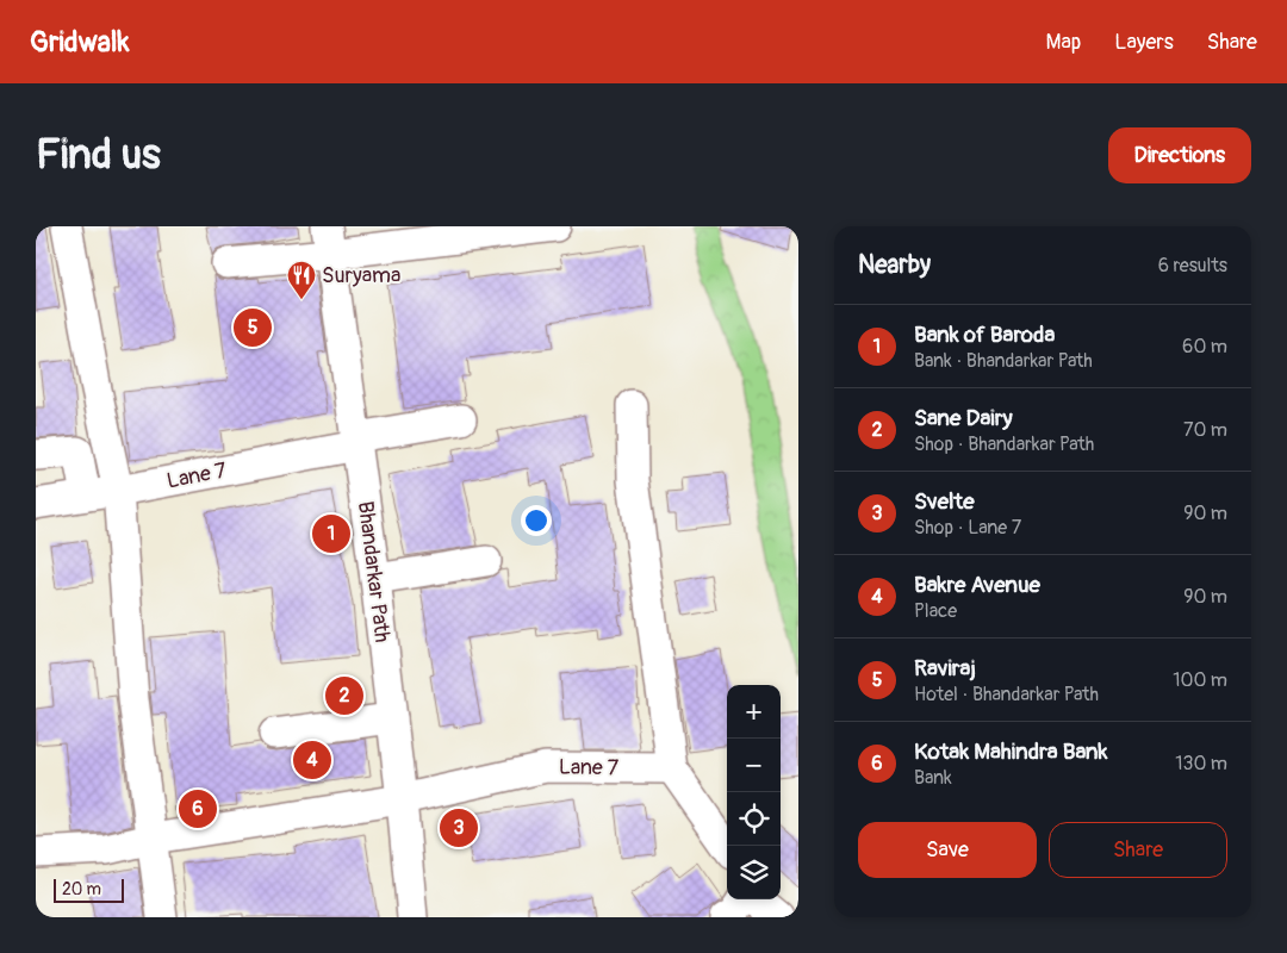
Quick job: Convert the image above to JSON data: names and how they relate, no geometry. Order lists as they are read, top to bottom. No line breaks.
{"streets":{"street":["Lane 7","Bhandarkar Path"]},"crossings":[["Lane 7","Bhandarkar Path"]],"places":{"restaurant":["Suryama"]},"scale_bar":"20 m","page":{"header":"Gridwalk","nav":["Map","Layers","Share"],"buttons":["Directions",["Save","Share"]],"title":"Find us","heading":["Nearby","6 results"],"list":[{"mark":"1","name":"Bank of Baroda","note":"Bank · Bhandarkar Path","value":"60 m"},{"mark":"2","name":"Sane Dairy","note":"Shop · Bhandarkar Path","value":"70 m"},{"mark":"3","name":"Svelte","note":"Shop · Lane 7","value":"90 m"},{"mark":"4","name":"Bakre Avenue","note":"Place","value":"90 m"},{"mark":"5","name":"Raviraj","note":"Hotel · Bhandarkar Path","value":"100 m"},{"mark":"6","name":"Kotak Mahindra Bank","note":"Bank","value":"130 m"}],"pins":["5","1","2","4","6","3"],"map_buttons":["+","−"],"scale":"20 m"}}
